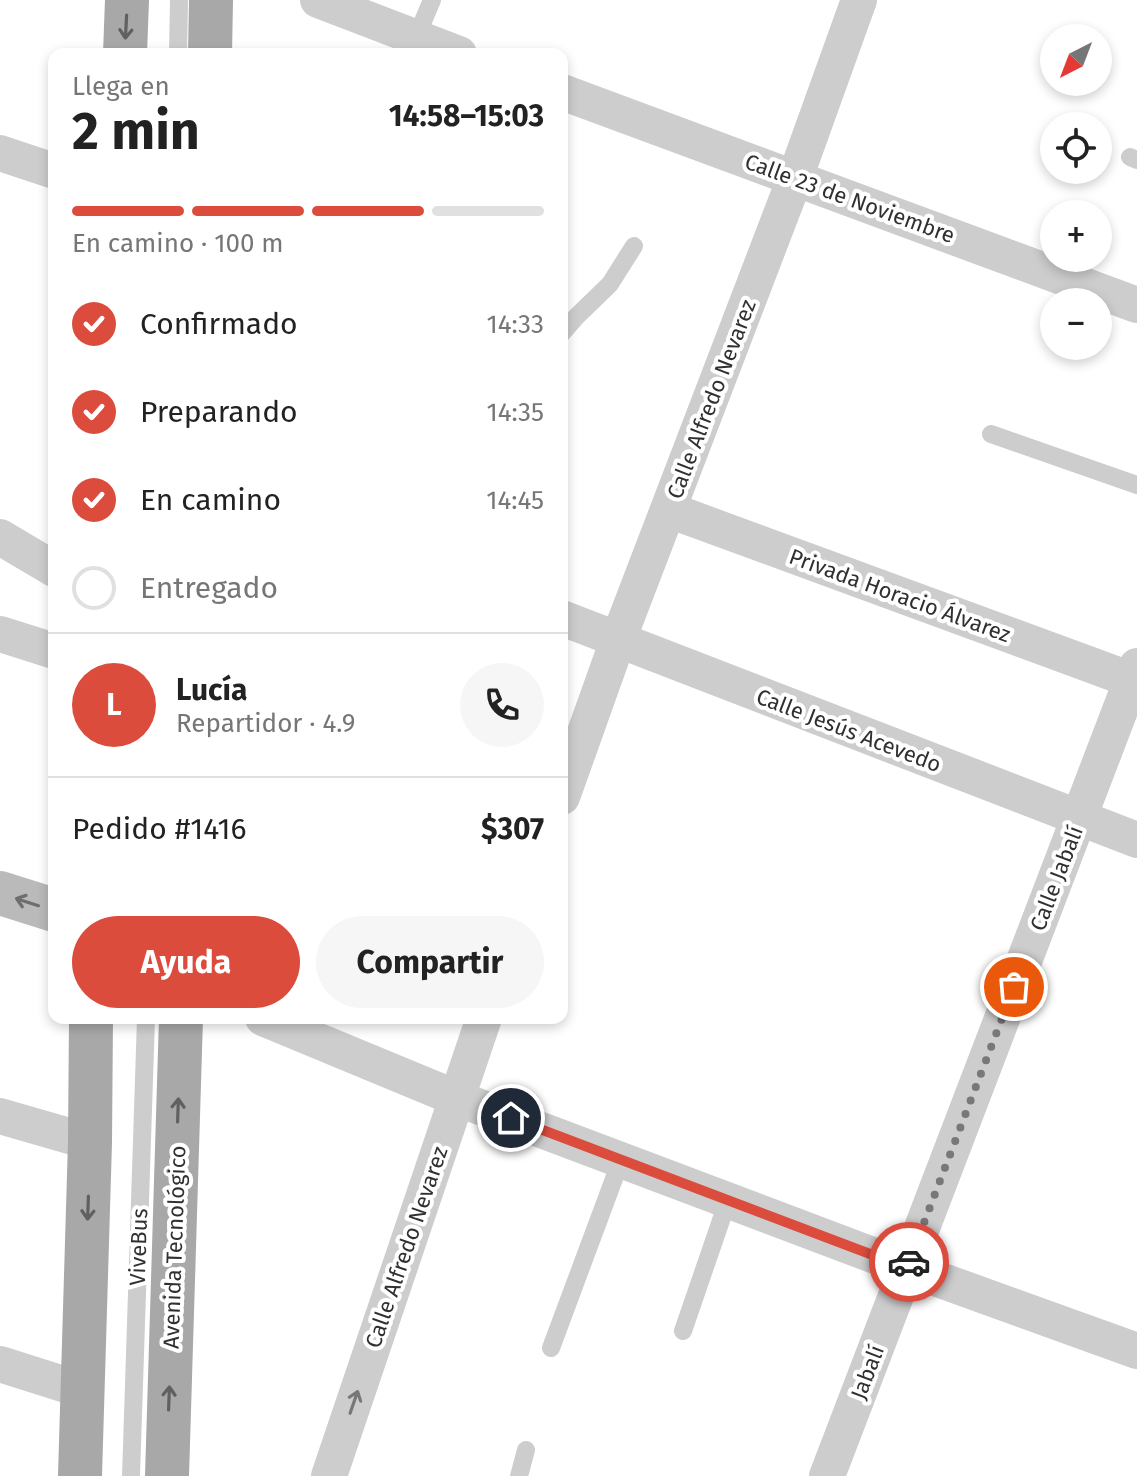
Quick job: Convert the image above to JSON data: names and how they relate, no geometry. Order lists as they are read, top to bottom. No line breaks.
{"streets":{"main road":["Avenida Tecnológico"],"street":["Calle 23 de Noviembre","Calle Alfredo Nevarez","Privada Horacio Álvarez","Calle Jesús Acevedo","Calle Jabalí","Jabalí"],"lane":["ViveBus"]},"crossings":[["Calle 23 de Noviembre","Calle Alfredo Nevarez"],["Calle Alfredo Nevarez","Privada Horacio Álvarez"],["Calle Alfredo Nevarez","Calle Jesús Acevedo"],["Privada Horacio Álvarez","Calle Jabalí"],["Calle Jesús Acevedo","Calle Jabalí"],["Calle Jabalí","Jabalí"]],"north":"bottom left","page":{"map_buttons":["+","−"],"heading":["2 min","Llega en","14:58–15:03"],"panel":["Lucía","Repartidor · 4.9","Pedido #1416","$307"],"bar":"En camino · 100 m","list":[["Confirmado","14:33"],["Preparando","14:35"],["En camino","14:45"],"Entregado"],"round":"L","buttons":["Ayuda","Compartir"]}}
